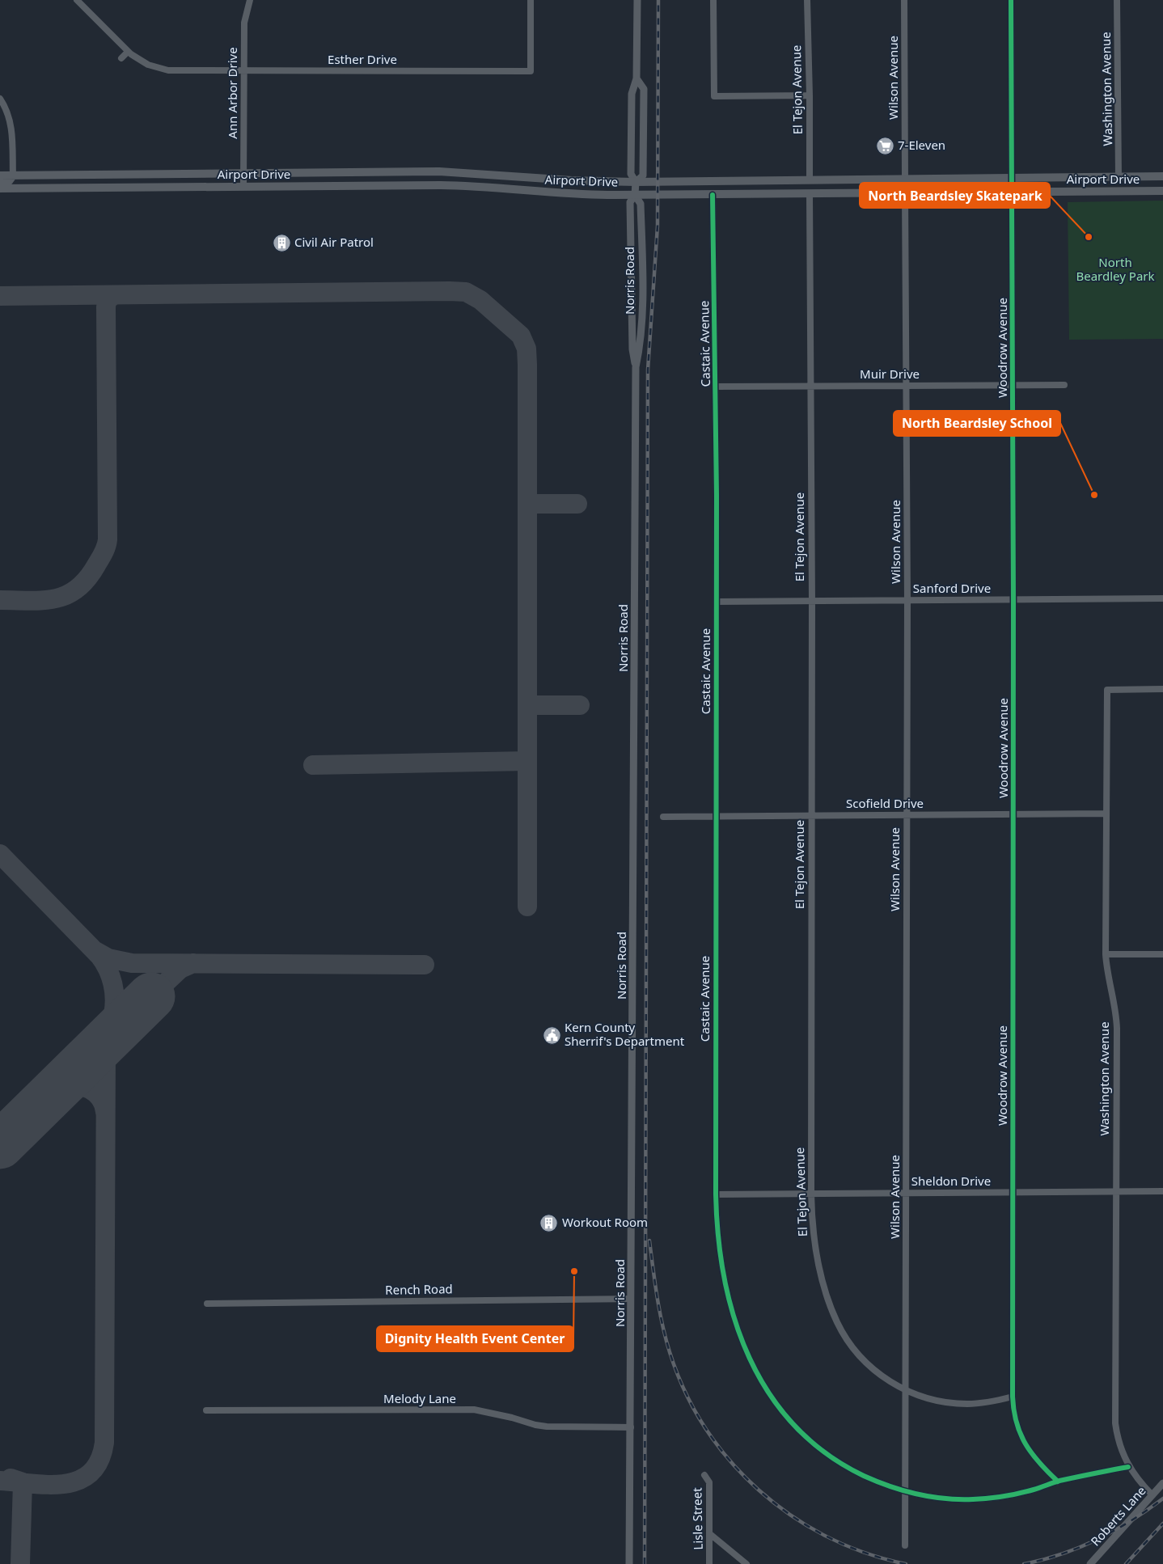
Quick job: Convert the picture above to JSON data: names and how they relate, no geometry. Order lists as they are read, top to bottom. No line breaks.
{"streets":{"main road":["Airport Drive"],"street":["Esther Drive","Wilson Avenue","Washington Avenue","El Tejon Avenue","Ann Arbor Drive","Norris Road","Castaic Avenue","Woodrow Avenue","Muir Drive","Sanford Drive","Scofield Drive","Sheldon Drive","Rench Road","Melody Lane","Roberts Lane","Lisle Street"]},"crossings":[["Esther Drive","Ann Arbor Drive"],["Wilson Avenue","El Tejon Avenue"],["Wilson Avenue","Airport Drive"],["Wilson Avenue","Castaic Avenue"],["Wilson Avenue","Muir Drive"],["Wilson Avenue","Sanford Drive"],["Wilson Avenue","Scofield Drive"],["Wilson Avenue","Sheldon Drive"],["Washington Avenue","Airport Drive"],["Washington Avenue","Castaic Avenue"],["Washington Avenue","Scofield Drive"],["Washington Avenue","Sheldon Drive"],["El Tejon Avenue","Airport Drive"],["El Tejon Avenue","Woodrow Avenue"],["El Tejon Avenue","Muir Drive"],["El Tejon Avenue","Sanford Drive"],["El Tejon Avenue","Scofield Drive"],["El Tejon Avenue","Sheldon Drive"],["Ann Arbor Drive","Airport Drive"],["Airport Drive","Norris Road"],["Airport Drive","Castaic Avenue"],["Airport Drive","Woodrow Avenue"],["Norris Road","Rench Road"],["Norris Road","Melody Lane"],["Castaic Avenue","Woodrow Avenue"],["Castaic Avenue","Muir Drive"],["Castaic Avenue","Sanford Drive"],["Castaic Avenue","Scofield Drive"],["Castaic Avenue","Sheldon Drive"],["Woodrow Avenue","Muir Drive"],["Woodrow Avenue","Sanford Drive"],["Woodrow Avenue","Scofield Drive"],["Woodrow Avenue","Sheldon Drive"]],"parks":["North Beardley Park"],"places":{"supermarket":["7-Eleven"],"other":["North Beardsley Skatepark","North Beardsley School","Dignity Health Event Center"],"building":["Civil Air Patrol","Workout Room"],"public building":["Kern County Sherrif's Department"]}}
